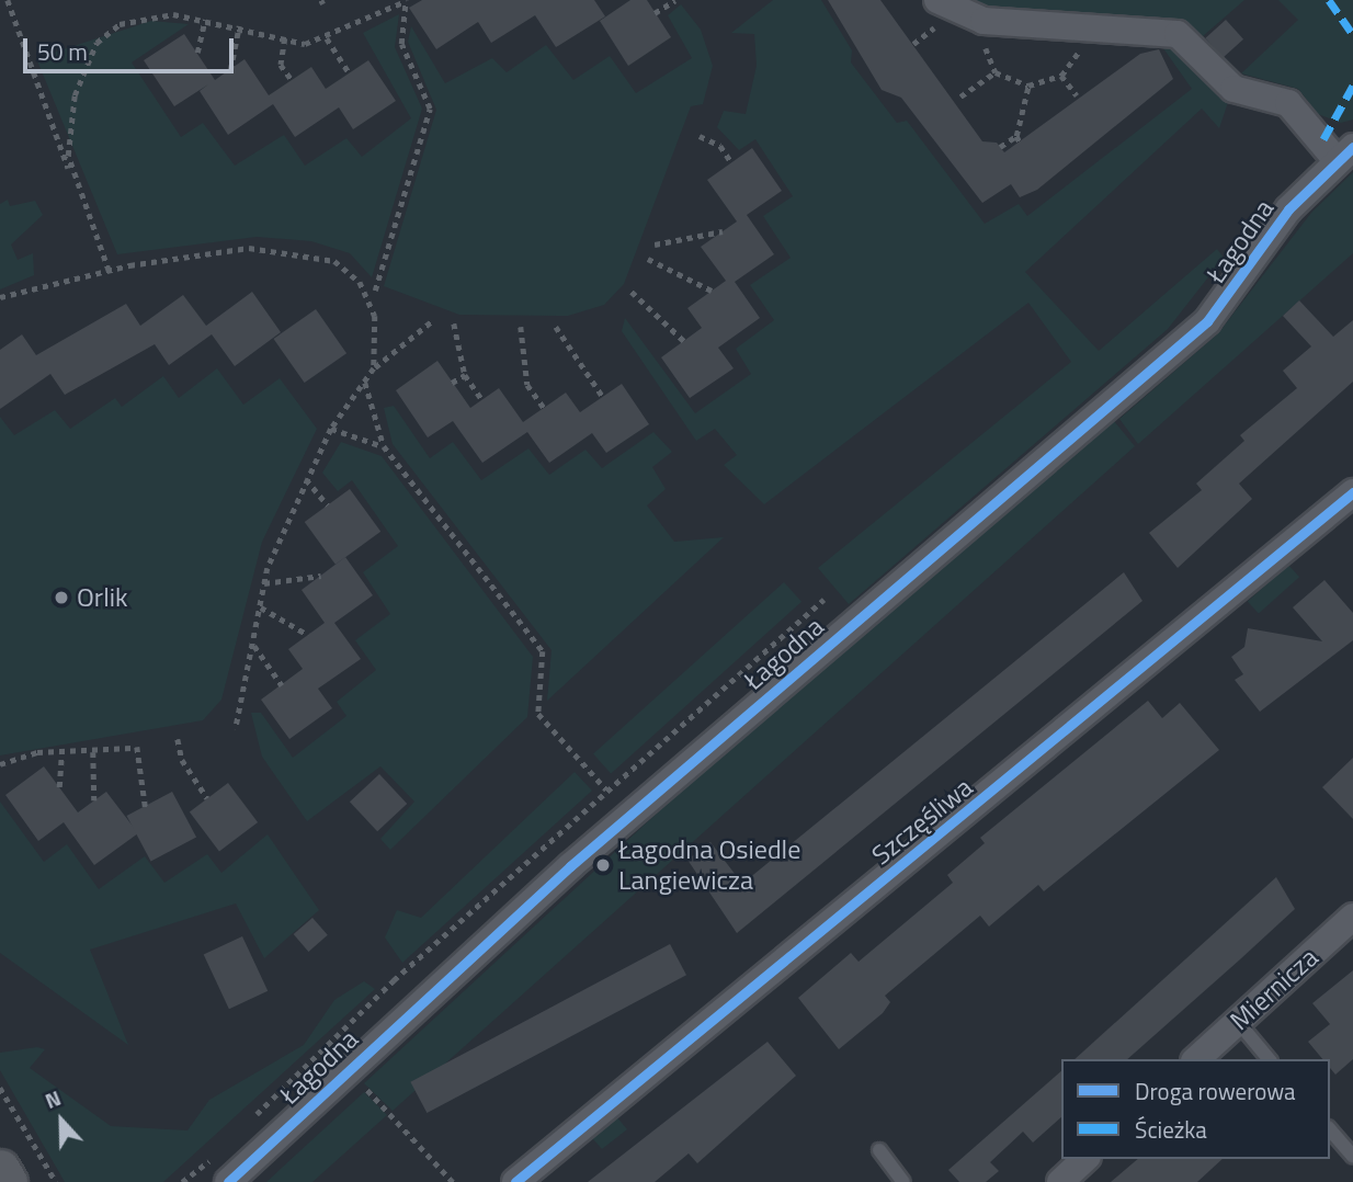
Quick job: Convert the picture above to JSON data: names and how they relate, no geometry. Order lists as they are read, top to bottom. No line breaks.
{"streets":{"street":["Łagodna","Szczęśliwa","Miernicza"]},"places":["Orlik","Łagodna Osiedle Langiewicza"],"legend":["Droga rowerowa","Ścieżka"],"scale_bar":"50 m","north":"top"}
